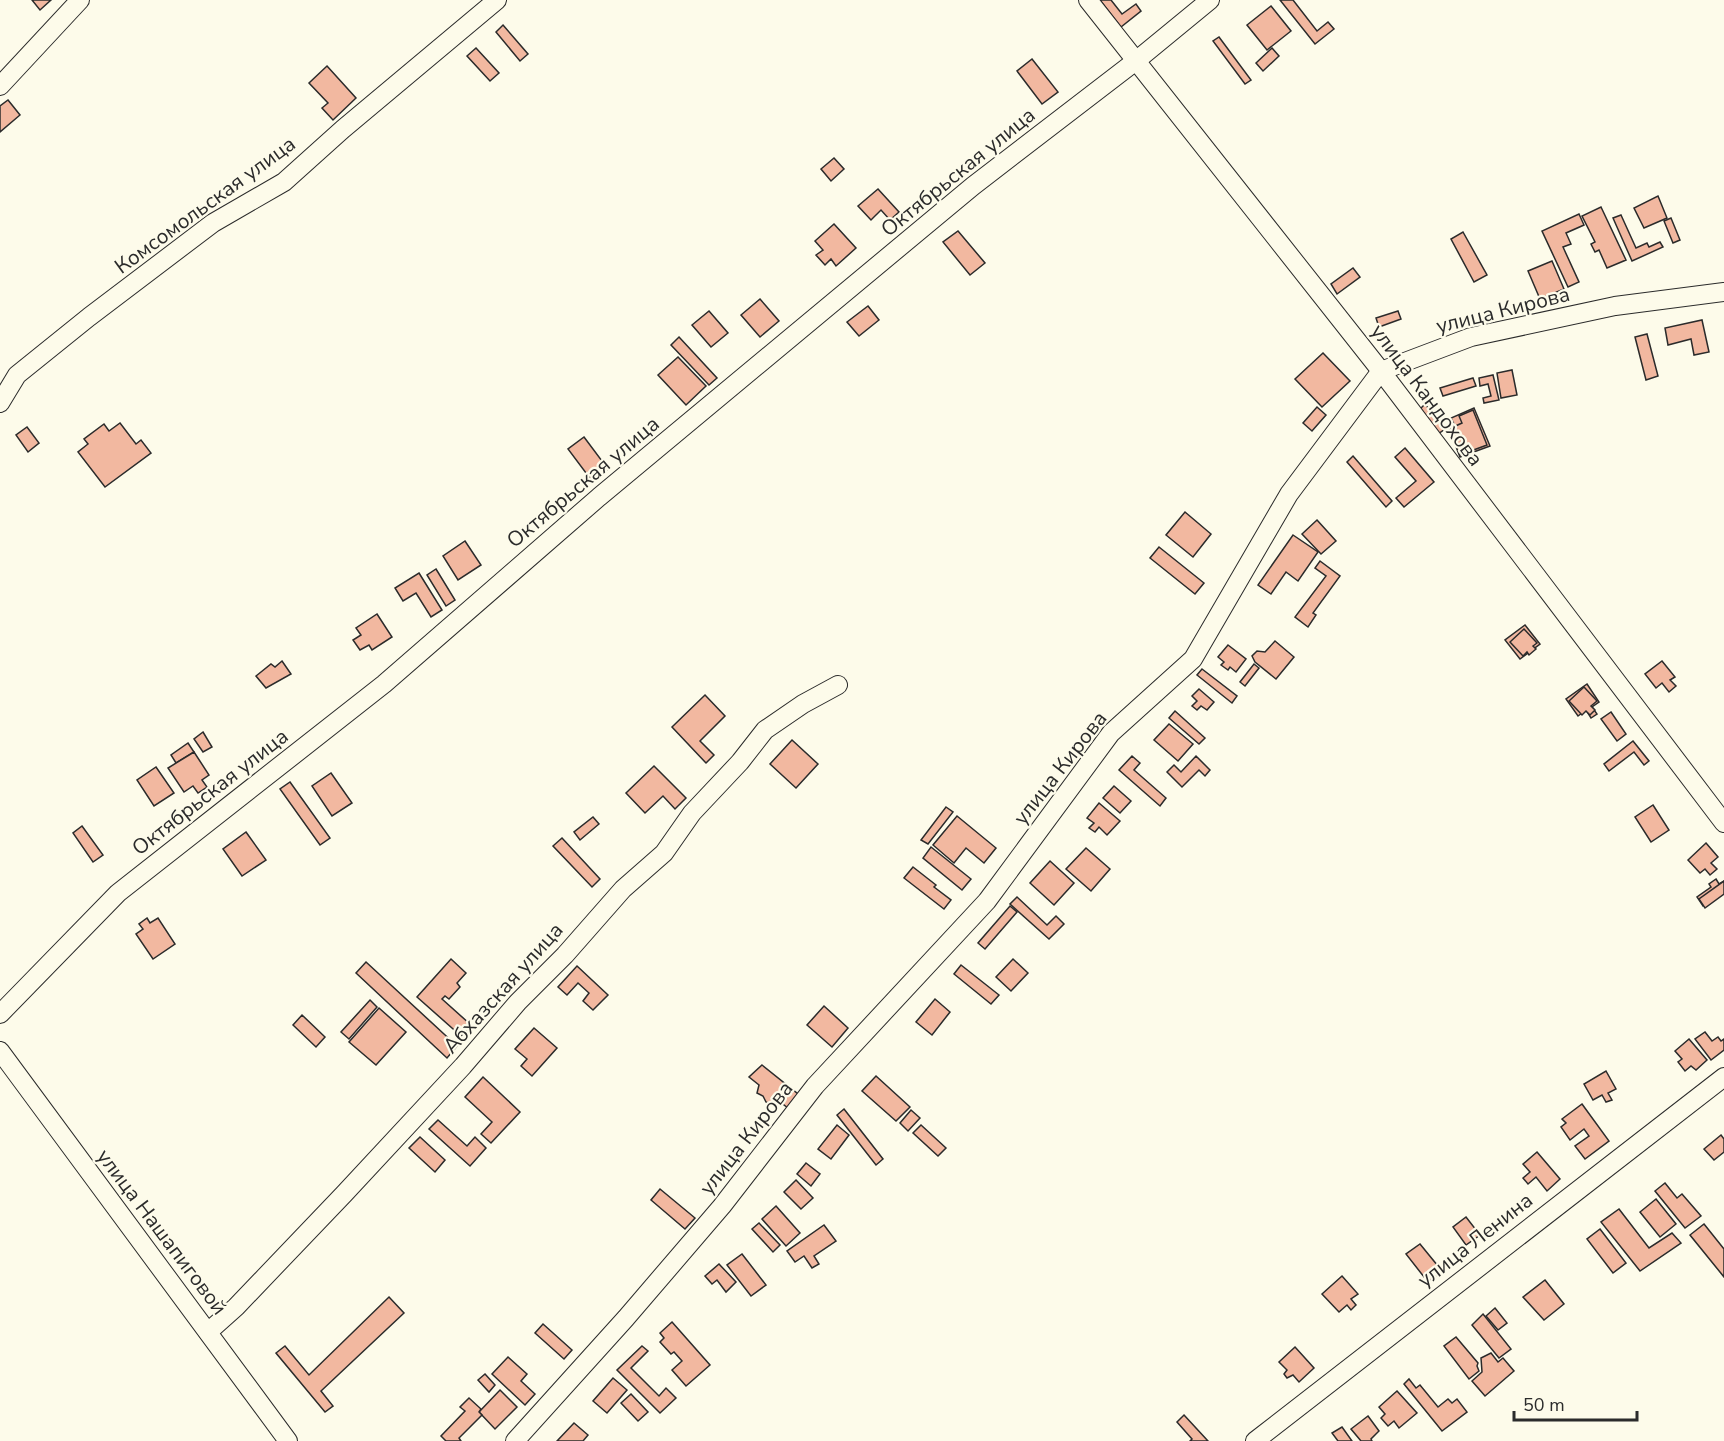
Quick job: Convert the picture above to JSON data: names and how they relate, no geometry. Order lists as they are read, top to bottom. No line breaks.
{"streets":{"street":["Октябрьская улица","Комсомольская улица","улица Кирова","улица Кандохова","Абхазская улица","улица Нашапиговой","улица Ленина"]},"crossings":[["Октябрьская улица","улица Кандохова"],["улица Кирова","улица Кандохова"],["Абхазская улица","улица Нашапиговой"]],"scale_bar":"50 m"}
